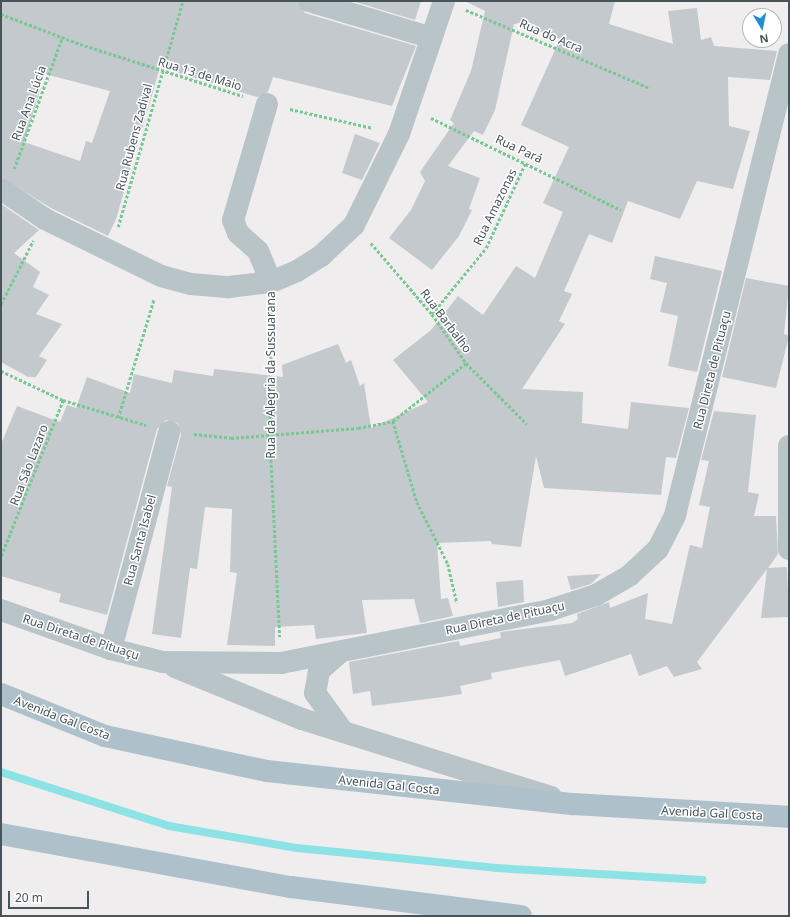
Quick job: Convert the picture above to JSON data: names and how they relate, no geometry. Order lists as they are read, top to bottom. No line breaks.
{"streets":{"main road":["Avenida Gal Costa"],"street":["Rua Direta de Pituaçu","Rua da Alegria da Sussuarana","Rua Santa Isabel"],"path":["Rua do Acra","Rua 13 de Maio","Rua Ana Lúcia","Rua Rubens Zadival","Rua Pará","Rua Amazonas","Rua Barbalho","Rua São Lazaro"]},"crossings":[["Rua 13 de Maio","Rua Ana Lúcia"],["Rua 13 de Maio","Rua Rubens Zadival"],["Rua 13 de Maio","Rua da Alegria da Sussuarana"],["Rua Pará","Rua Amazonas"],["Rua Amazonas","Rua Barbalho"],["Rua Direta de Pituaçu","Rua da Alegria da Sussuarana"],["Rua Direta de Pituaçu","Rua Santa Isabel"]],"scale_bar":"20 m","north":"bottom"}
